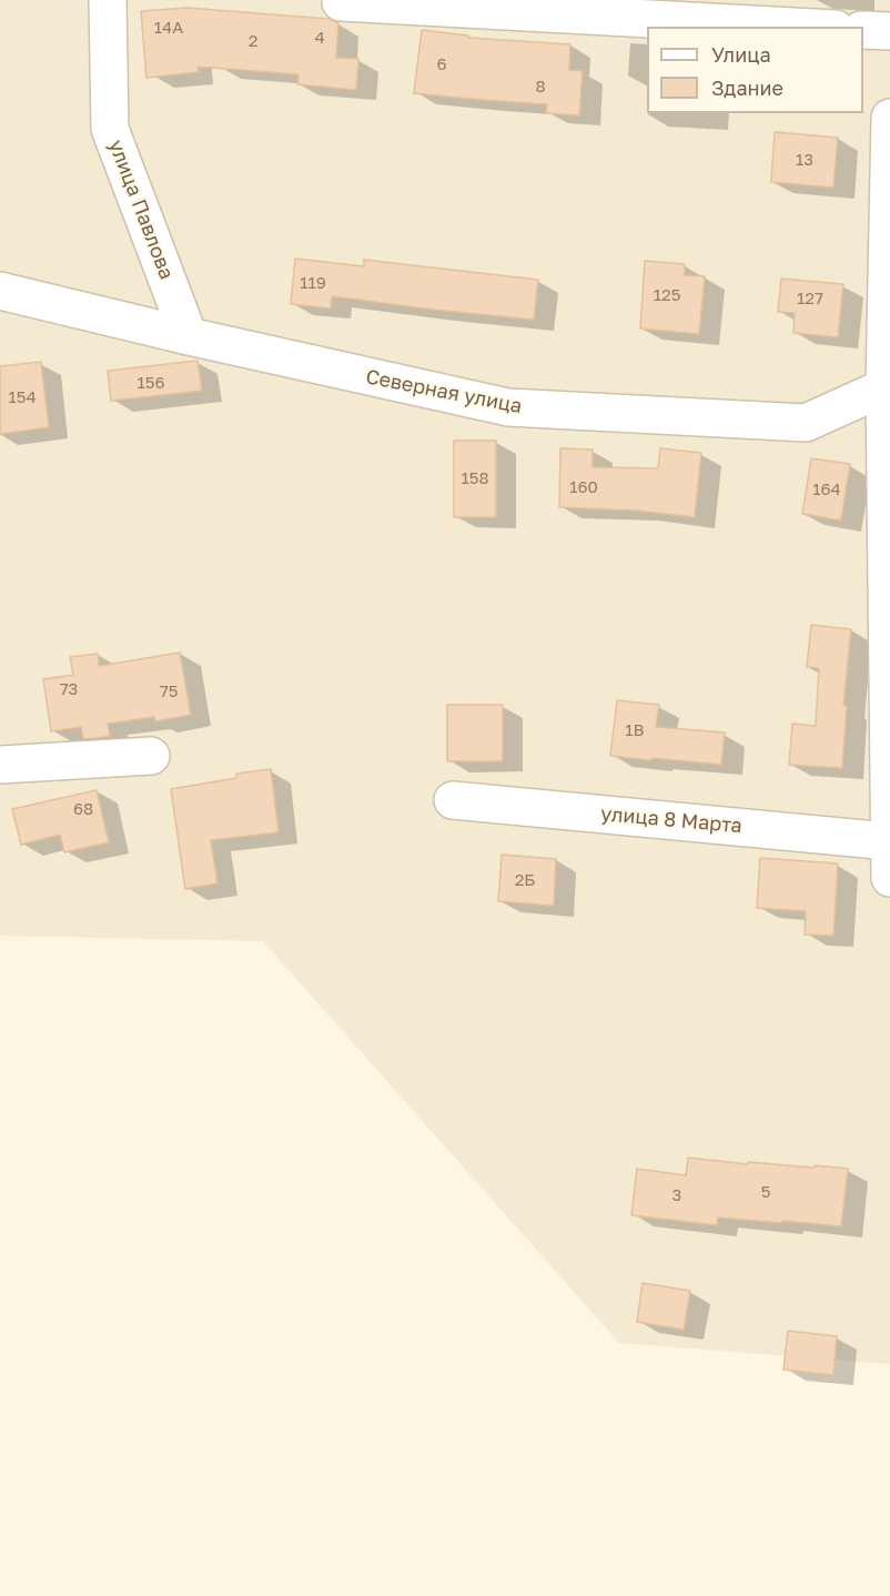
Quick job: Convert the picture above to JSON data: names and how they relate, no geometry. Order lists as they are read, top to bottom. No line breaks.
{"streets":{"street":["улица Павлова","Северная улица","улица 8 Марта"]},"crossings":[["улица Павлова","Северная улица"]],"house_numbers":["14А","4","2","6","8","13","119","125","127","156","154","158","160","164","73","75","1В","68","2Б","5","3"],"legend":["Улица","Здание"]}
